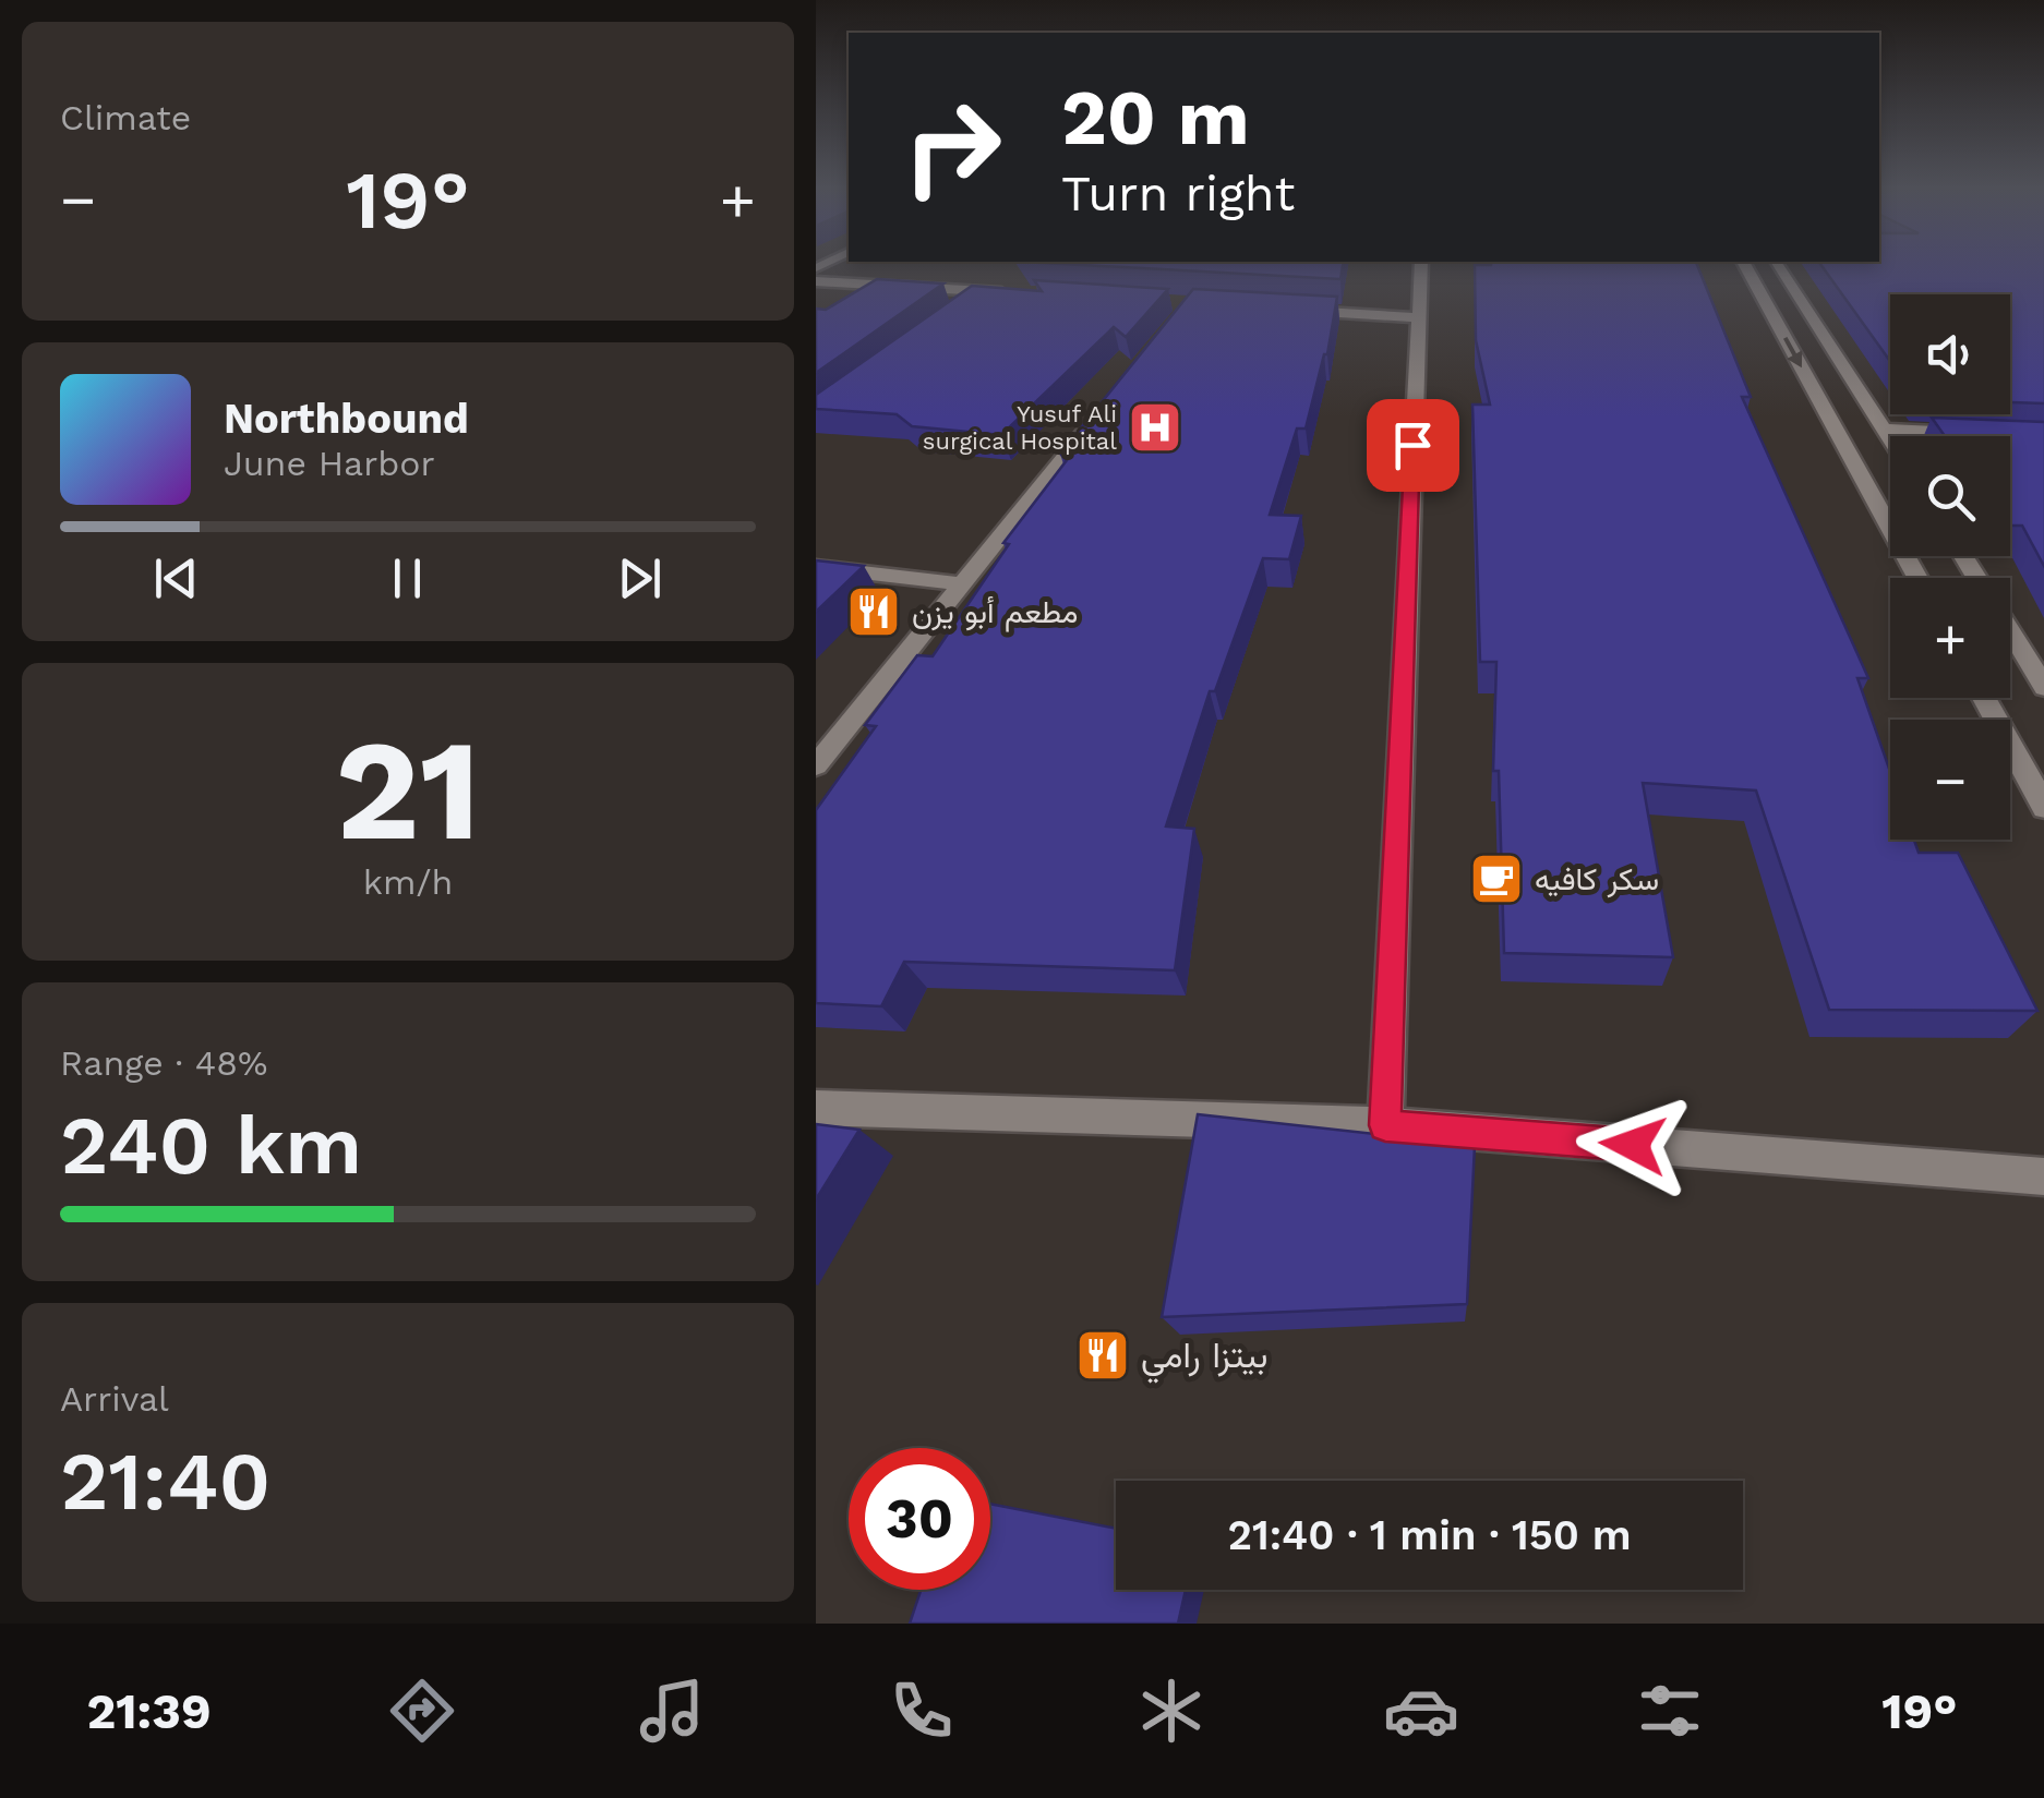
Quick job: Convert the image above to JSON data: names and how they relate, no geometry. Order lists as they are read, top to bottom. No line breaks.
{"places":{"hospital":["Yusuf Ali surgical Hospital"],"restaurant":["مطعم أبو يزن","بيتزا رامي"],"cafe":["سكر كافيه"]},"page":{"tile":["Climate",["21","km/h"],["Range · 48%","240 km"],["Arrival","21:40"]],"turn":["20 m","Turn right"],"heat":["−","19°","+"],"map_buttons":["+","−"],"song":["Northbound","June Harbor"],"limit":"30","trip":"21:40 · 1 min · 150 m","tabs":["21:39","19°"]}}
